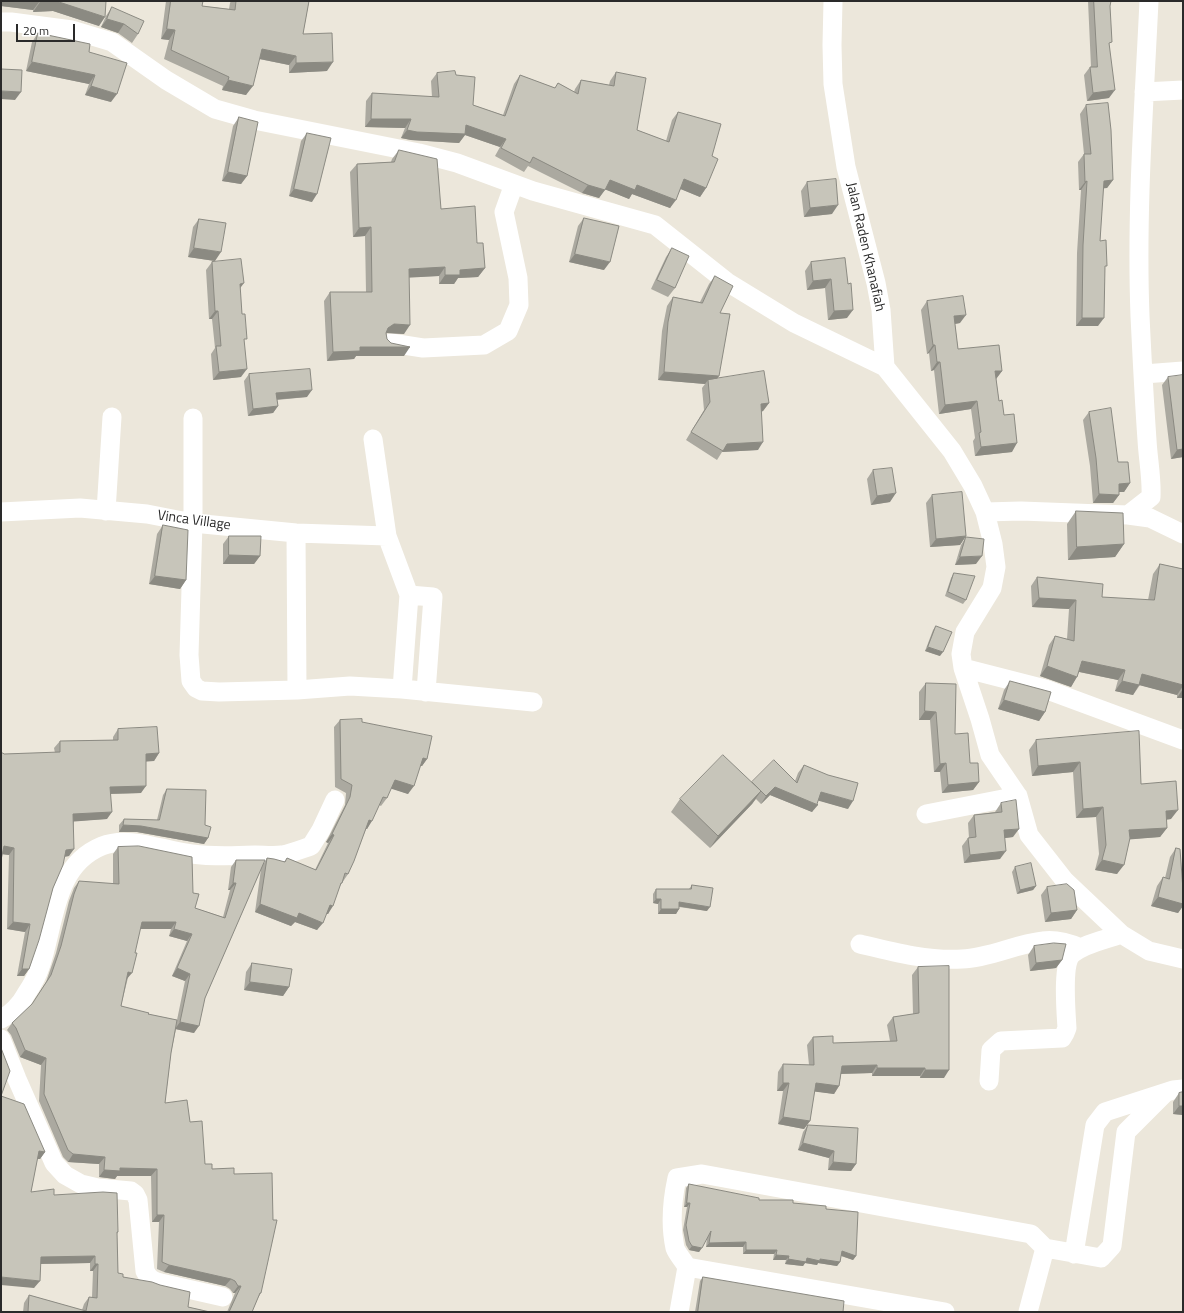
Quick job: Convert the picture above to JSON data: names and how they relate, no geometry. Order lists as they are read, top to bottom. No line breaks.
{"streets":{"street":["Jalan Raden Khanafiah","Vinca Village"]},"scale_bar":"20 m"}
